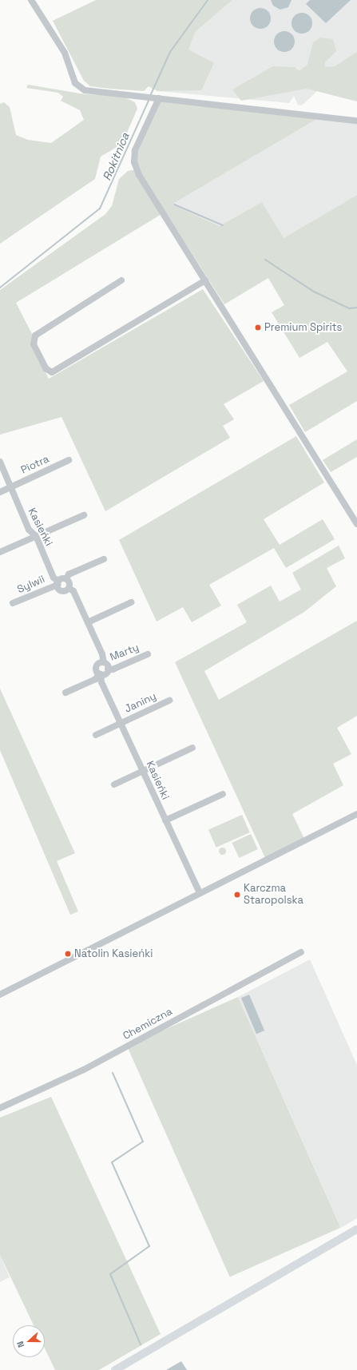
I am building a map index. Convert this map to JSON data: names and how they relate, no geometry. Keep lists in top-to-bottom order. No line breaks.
{"streets":{"street":["Piotra","Kasieńki","Sylwii","Marty","Janiny","Chemiczna"]},"crossings":[["Piotra","Kasieńki"],["Kasieńki","Sylwii"],["Kasieńki","Janiny"]],"water":["Rokitnica"],"places":["Premium Spirits","Karczma Staropolska","Natolin Kasieńki"],"north":"left"}
